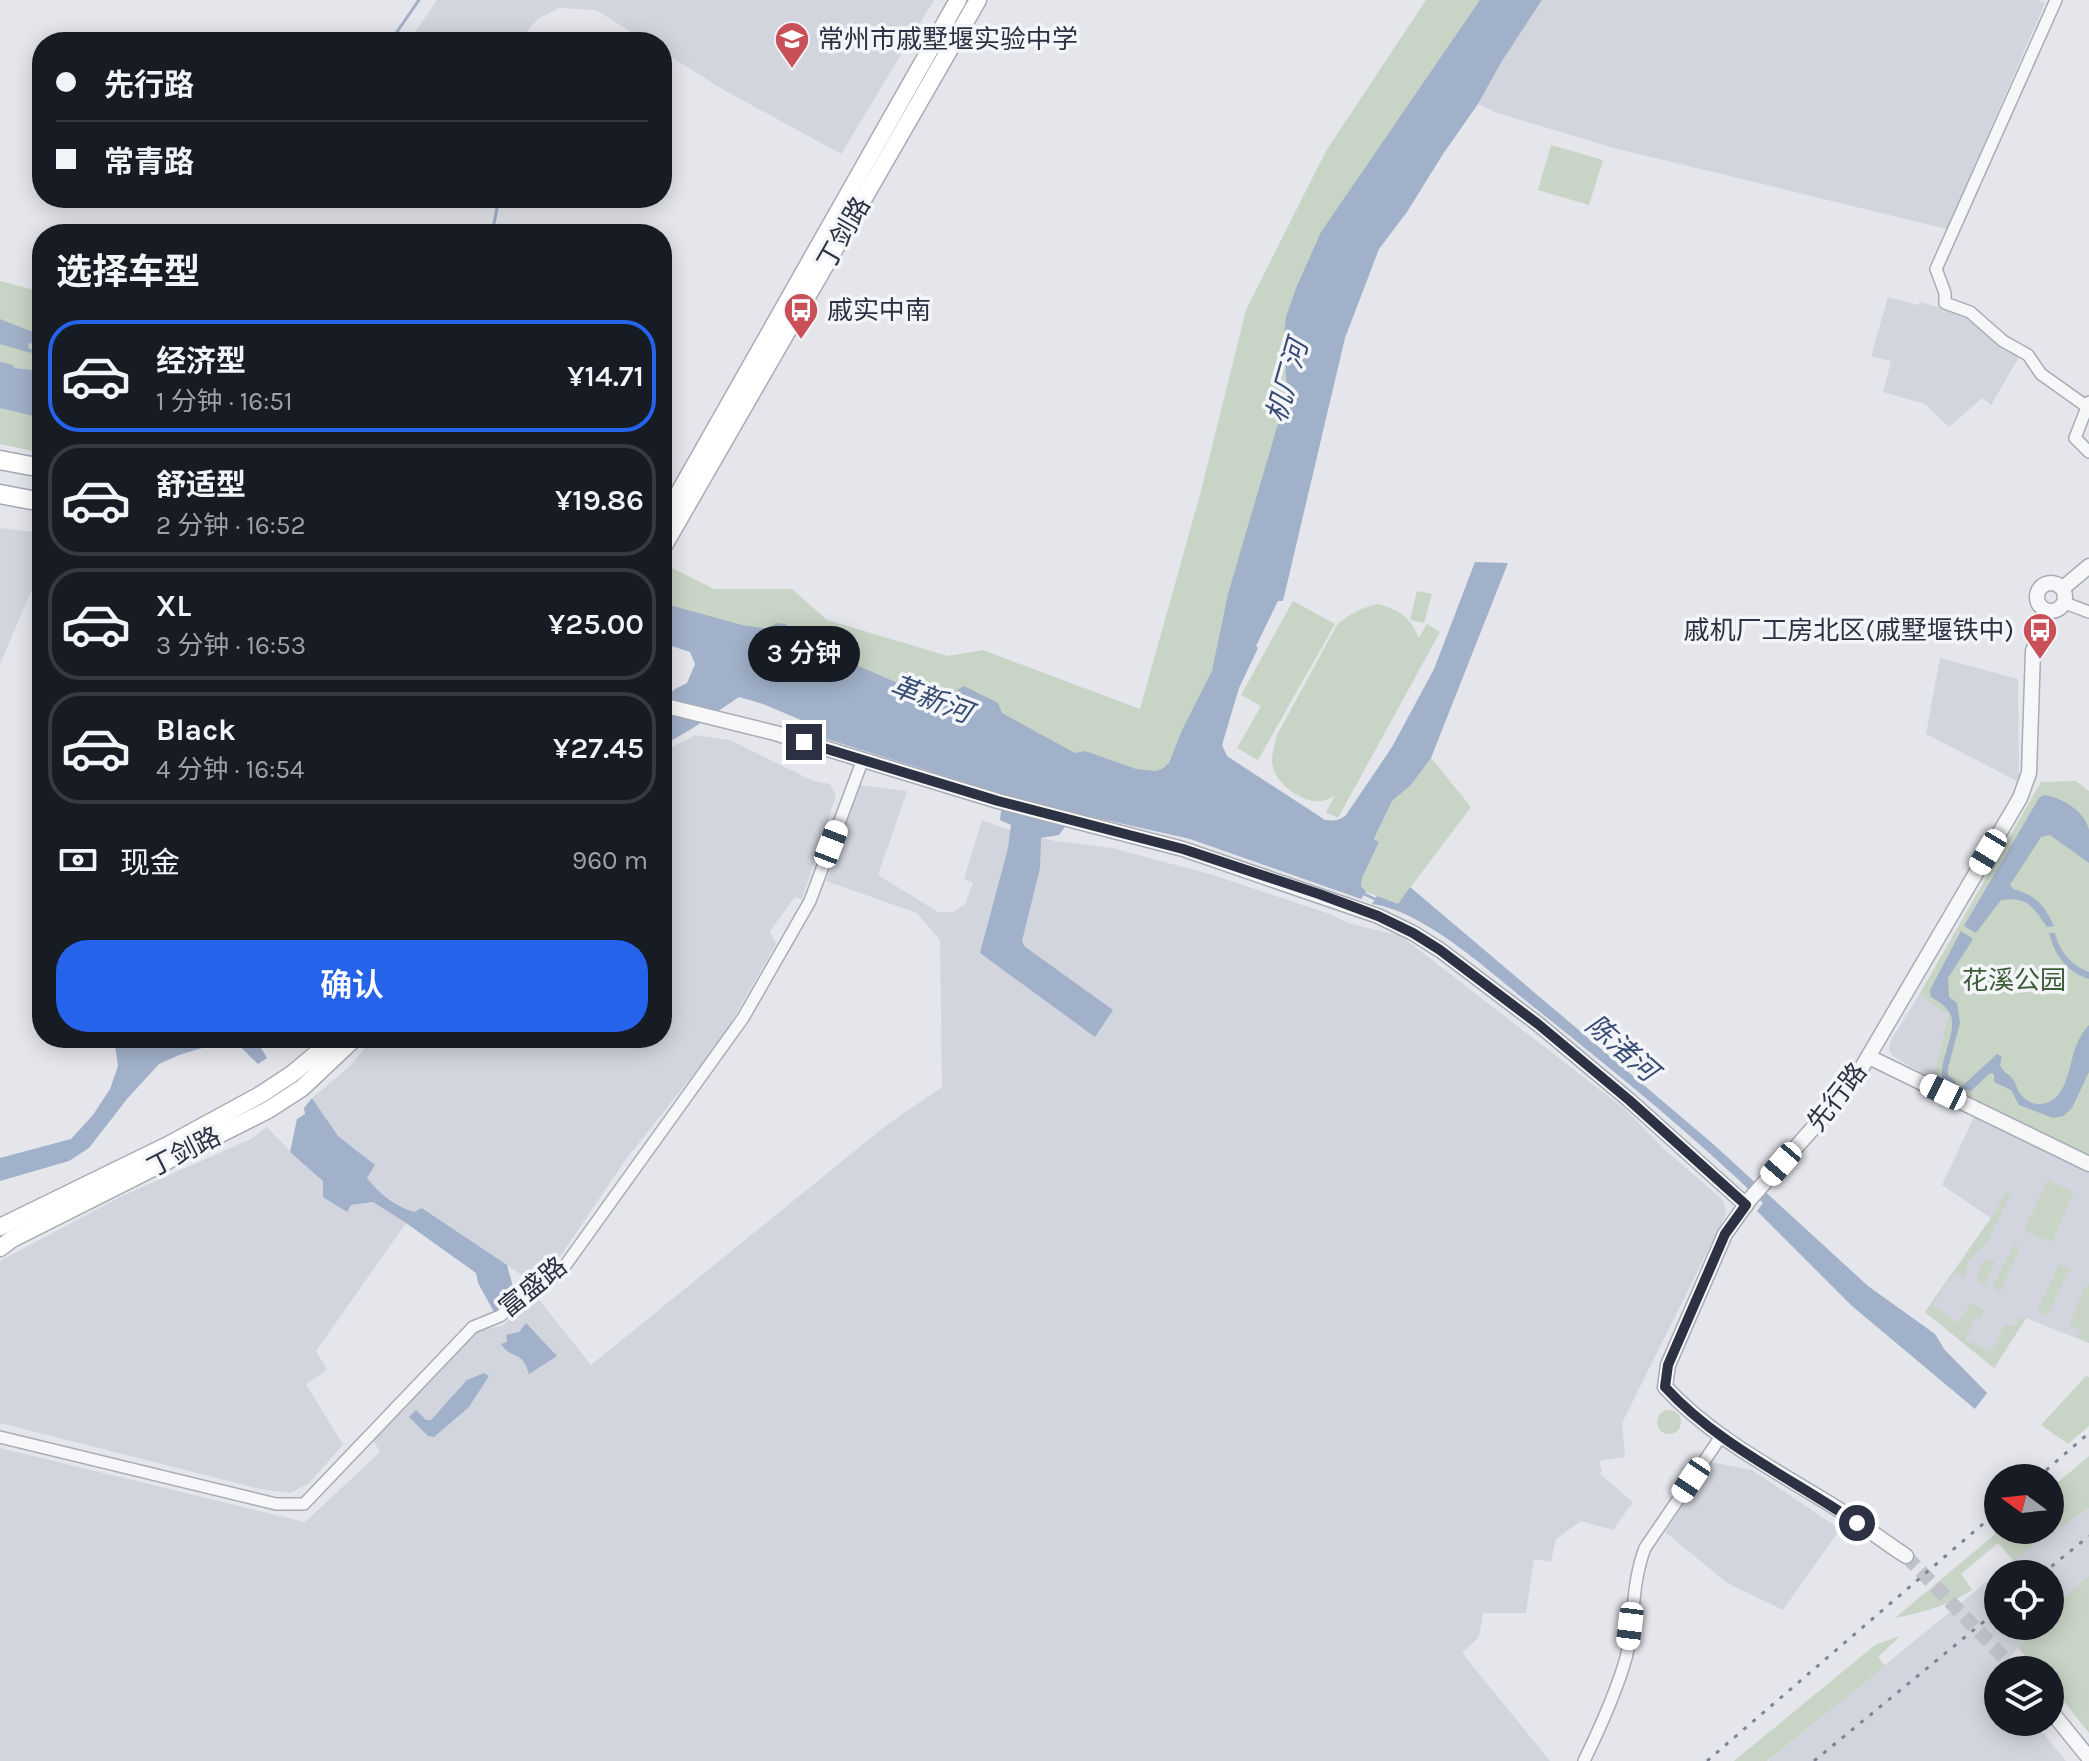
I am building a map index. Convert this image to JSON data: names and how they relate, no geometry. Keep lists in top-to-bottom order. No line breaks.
{"streets":{"main road":["丁剑路"],"street":["先行路","富盛路"]},"water":["机厂河","革新河","陈渚河"],"parks":["花溪公园"],"places":{"school or university":["常州市戚墅堰实验中学"],"bus stop":["戚实中南","戚机厂工房北区(戚墅堰铁中)"]},"north":"left","page":{"banner":["先行路","常青路"],"heading":"选择车型","list":[{"name":"经济型","note":"1 分钟 · 16:51","value":"¥14.71"},{"name":"舒适型","note":"2 分钟 · 16:52","value":"¥19.86"},{"name":"XL","note":"3 分钟 · 16:53","value":"¥25.00"},{"name":"Black","note":"4 分钟 · 16:54","value":"¥27.45"}],"bubble":"3 分钟","pay":["现金","960 m"],"buttons":"确认"}}
